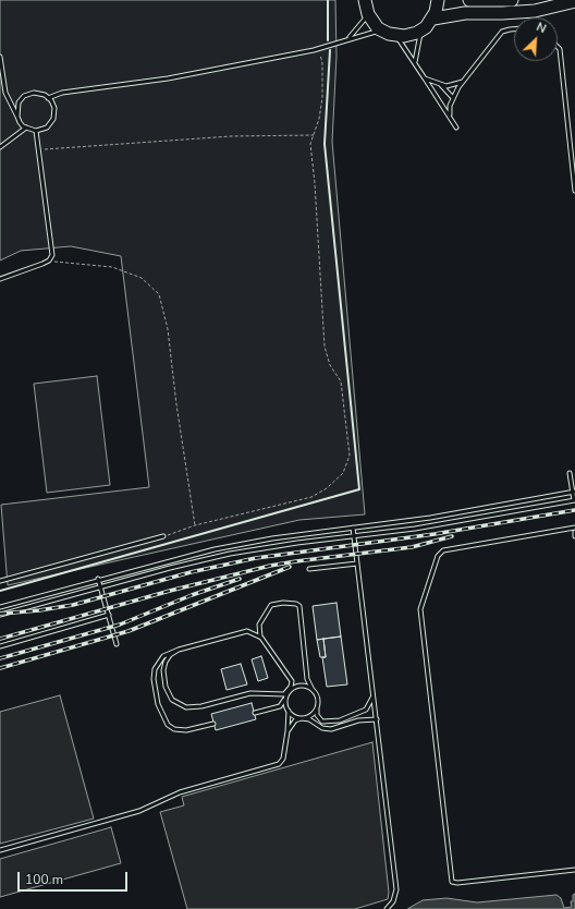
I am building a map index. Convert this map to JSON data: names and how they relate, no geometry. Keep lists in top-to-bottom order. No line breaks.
{"scale_bar":"100 m","north":"top right"}
